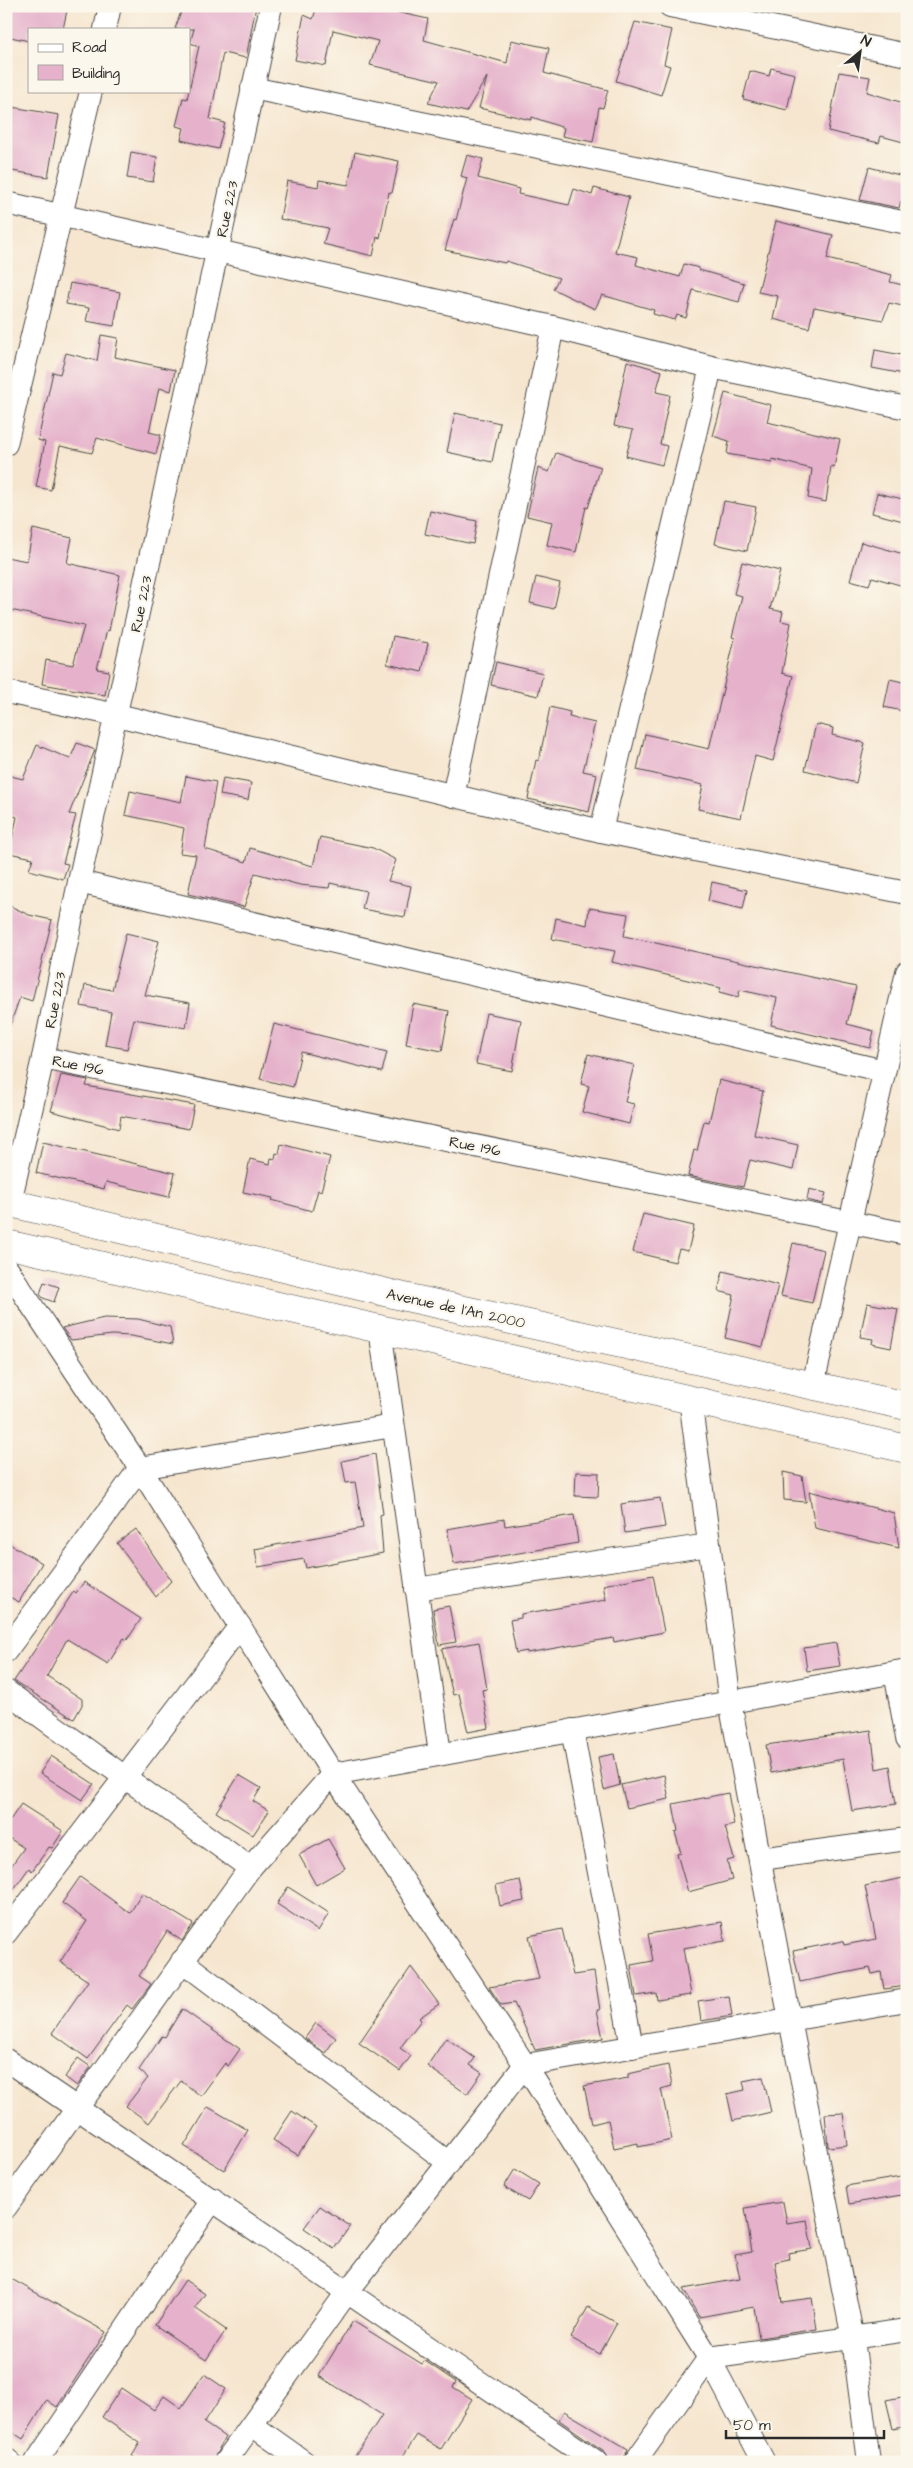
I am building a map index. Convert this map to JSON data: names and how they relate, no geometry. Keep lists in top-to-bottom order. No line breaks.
{"streets":{"main road":["Avenue de l'An 2000"],"street":["Rue 223","Rue 196"]},"crossings":[["Rue 223","Rue 196"],["Rue 223","Avenue de l'An 2000"]],"legend":["Road","Building"],"scale_bar":"50 m","north":"top right"}
